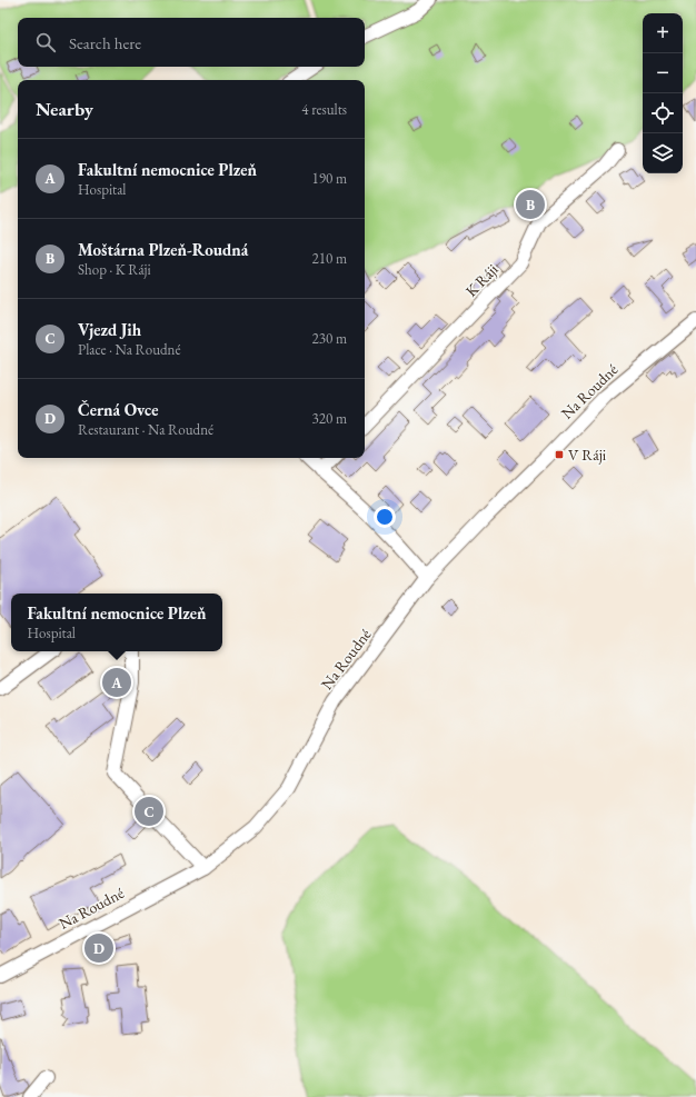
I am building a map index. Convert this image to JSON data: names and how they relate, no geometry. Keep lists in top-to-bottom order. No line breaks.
{"streets":{"street":["K Ráji","Na Roudné"]},"places":{"transit":["V Ráji"]},"page":{"map_buttons":["+","−"],"search":"Search here","heading":["Nearby","4 results"],"list":[{"mark":"A","name":"Fakultní nemocnice Plzeň","note":"Hospital","value":"190 m"},{"mark":"B","name":"Moštárna Plzeň-Roudná","note":"Shop · K Ráji","value":"210 m"},{"mark":"C","name":"Vjezd Jih","note":"Place · Na Roudné","value":"230 m"},{"mark":"D","name":"Černá Ovce","note":"Restaurant · Na Roudné","value":"320 m"}],"pins":["B","A","C","D"],"popup":["Fakultní nemocnice Plzeň","Hospital"]}}
